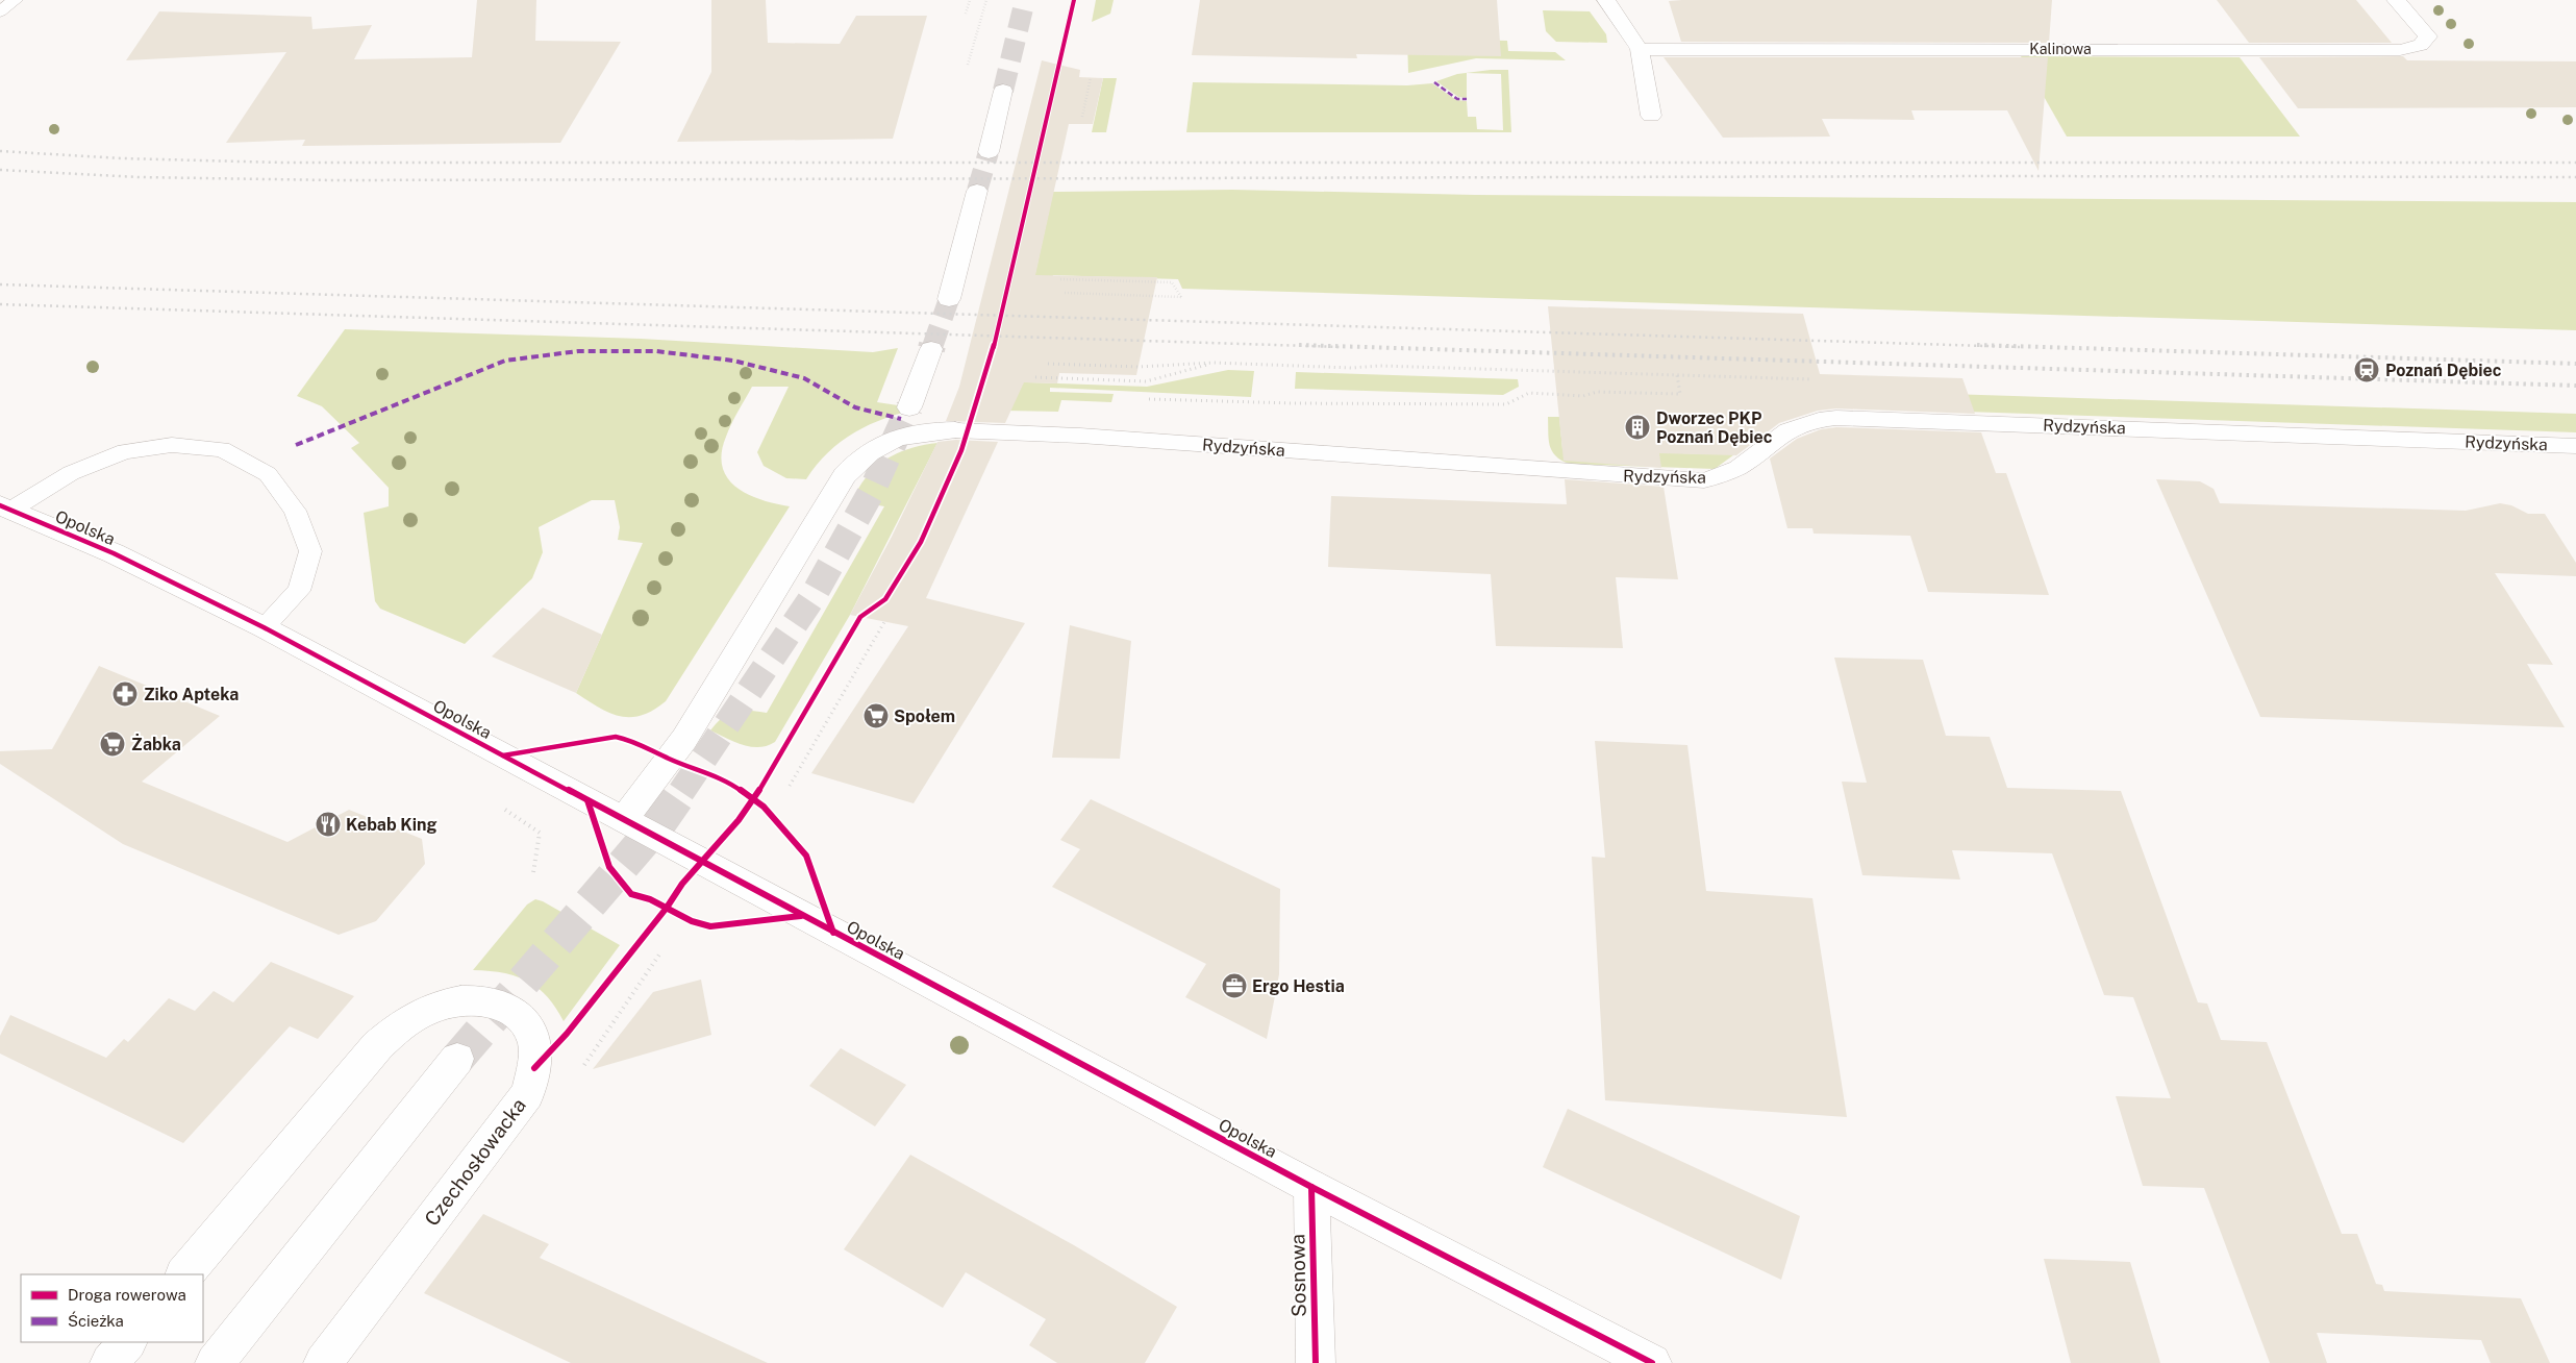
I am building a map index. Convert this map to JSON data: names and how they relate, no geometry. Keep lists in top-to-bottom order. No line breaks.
{"streets":{"street":["Kalinowa","Opolska","Czechosłowacka","Sosnowa"],"lane":["Rydzyńska"]},"crossings":[["Opolska","Sosnowa"]],"places":{"station":["Poznań Dębiec"],"building":["Dworzec PKP Poznań Dębiec"],"pharmacy":["Ziko Apteka"],"supermarket":["Społem","Żabka"],"restaurant":["Kebab King"],"office":["Ergo Hestia"]},"legend":["Droga rowerowa","Ścieżka"]}
